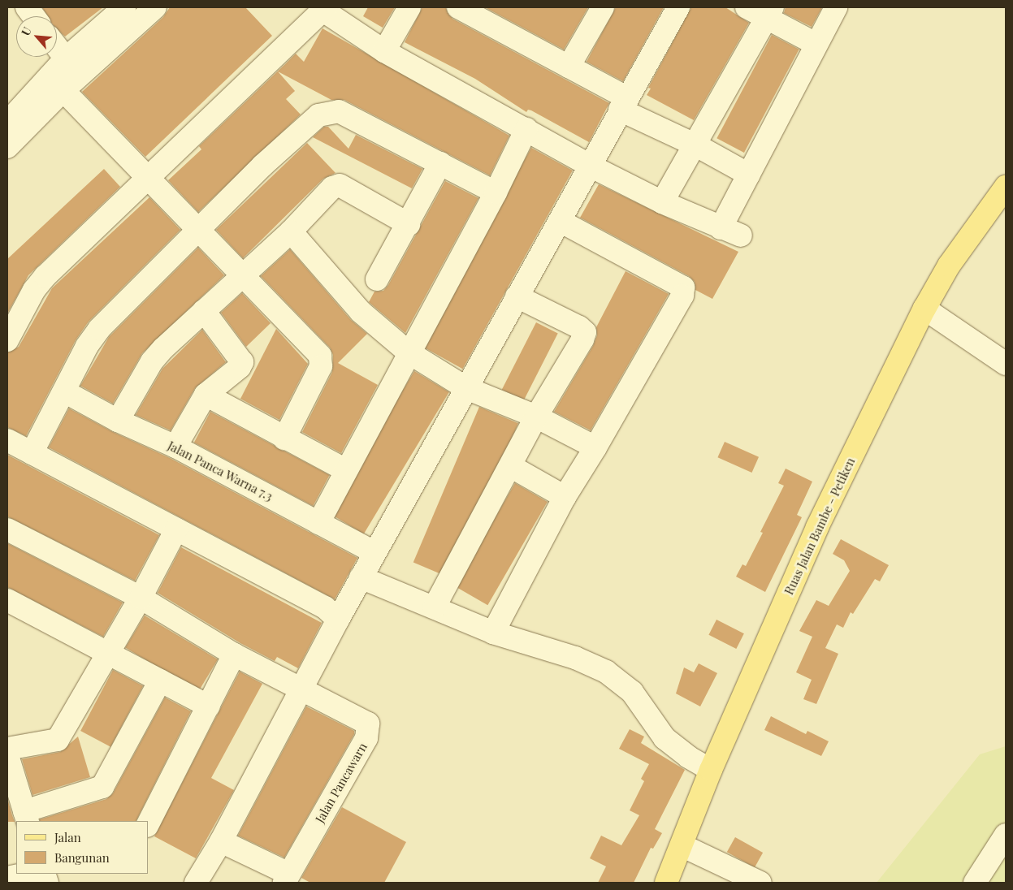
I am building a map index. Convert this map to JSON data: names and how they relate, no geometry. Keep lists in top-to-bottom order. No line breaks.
{"streets":{"main road":["Ruas Jalan Bambe - Petiken"],"street":["Jalan Panca Warna 7.3","Jalan Pancawarn"]},"legend":["Jalan","Bangunan"],"north":"top left"}
